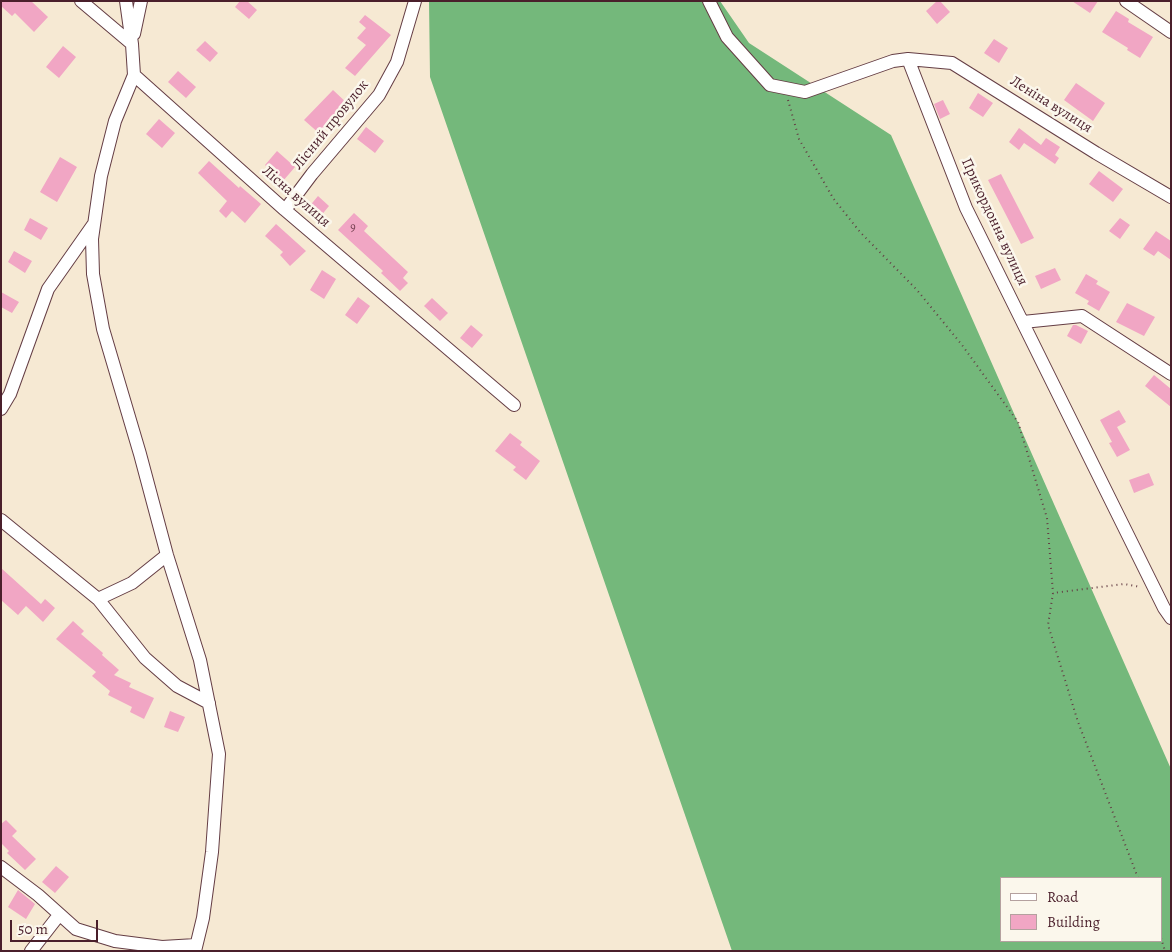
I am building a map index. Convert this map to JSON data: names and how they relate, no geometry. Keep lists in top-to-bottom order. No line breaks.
{"streets":{"street":["Леніна вулиця","Лісний провулок","Лісна вулиця","Прикордонна вулиця"]},"crossings":[["Леніна вулиця","Прикордонна вулиця"],["Лісний провулок","Лісна вулиця"]],"house_numbers":["9"],"legend":["Road","Building"],"scale_bar":"50 m"}
